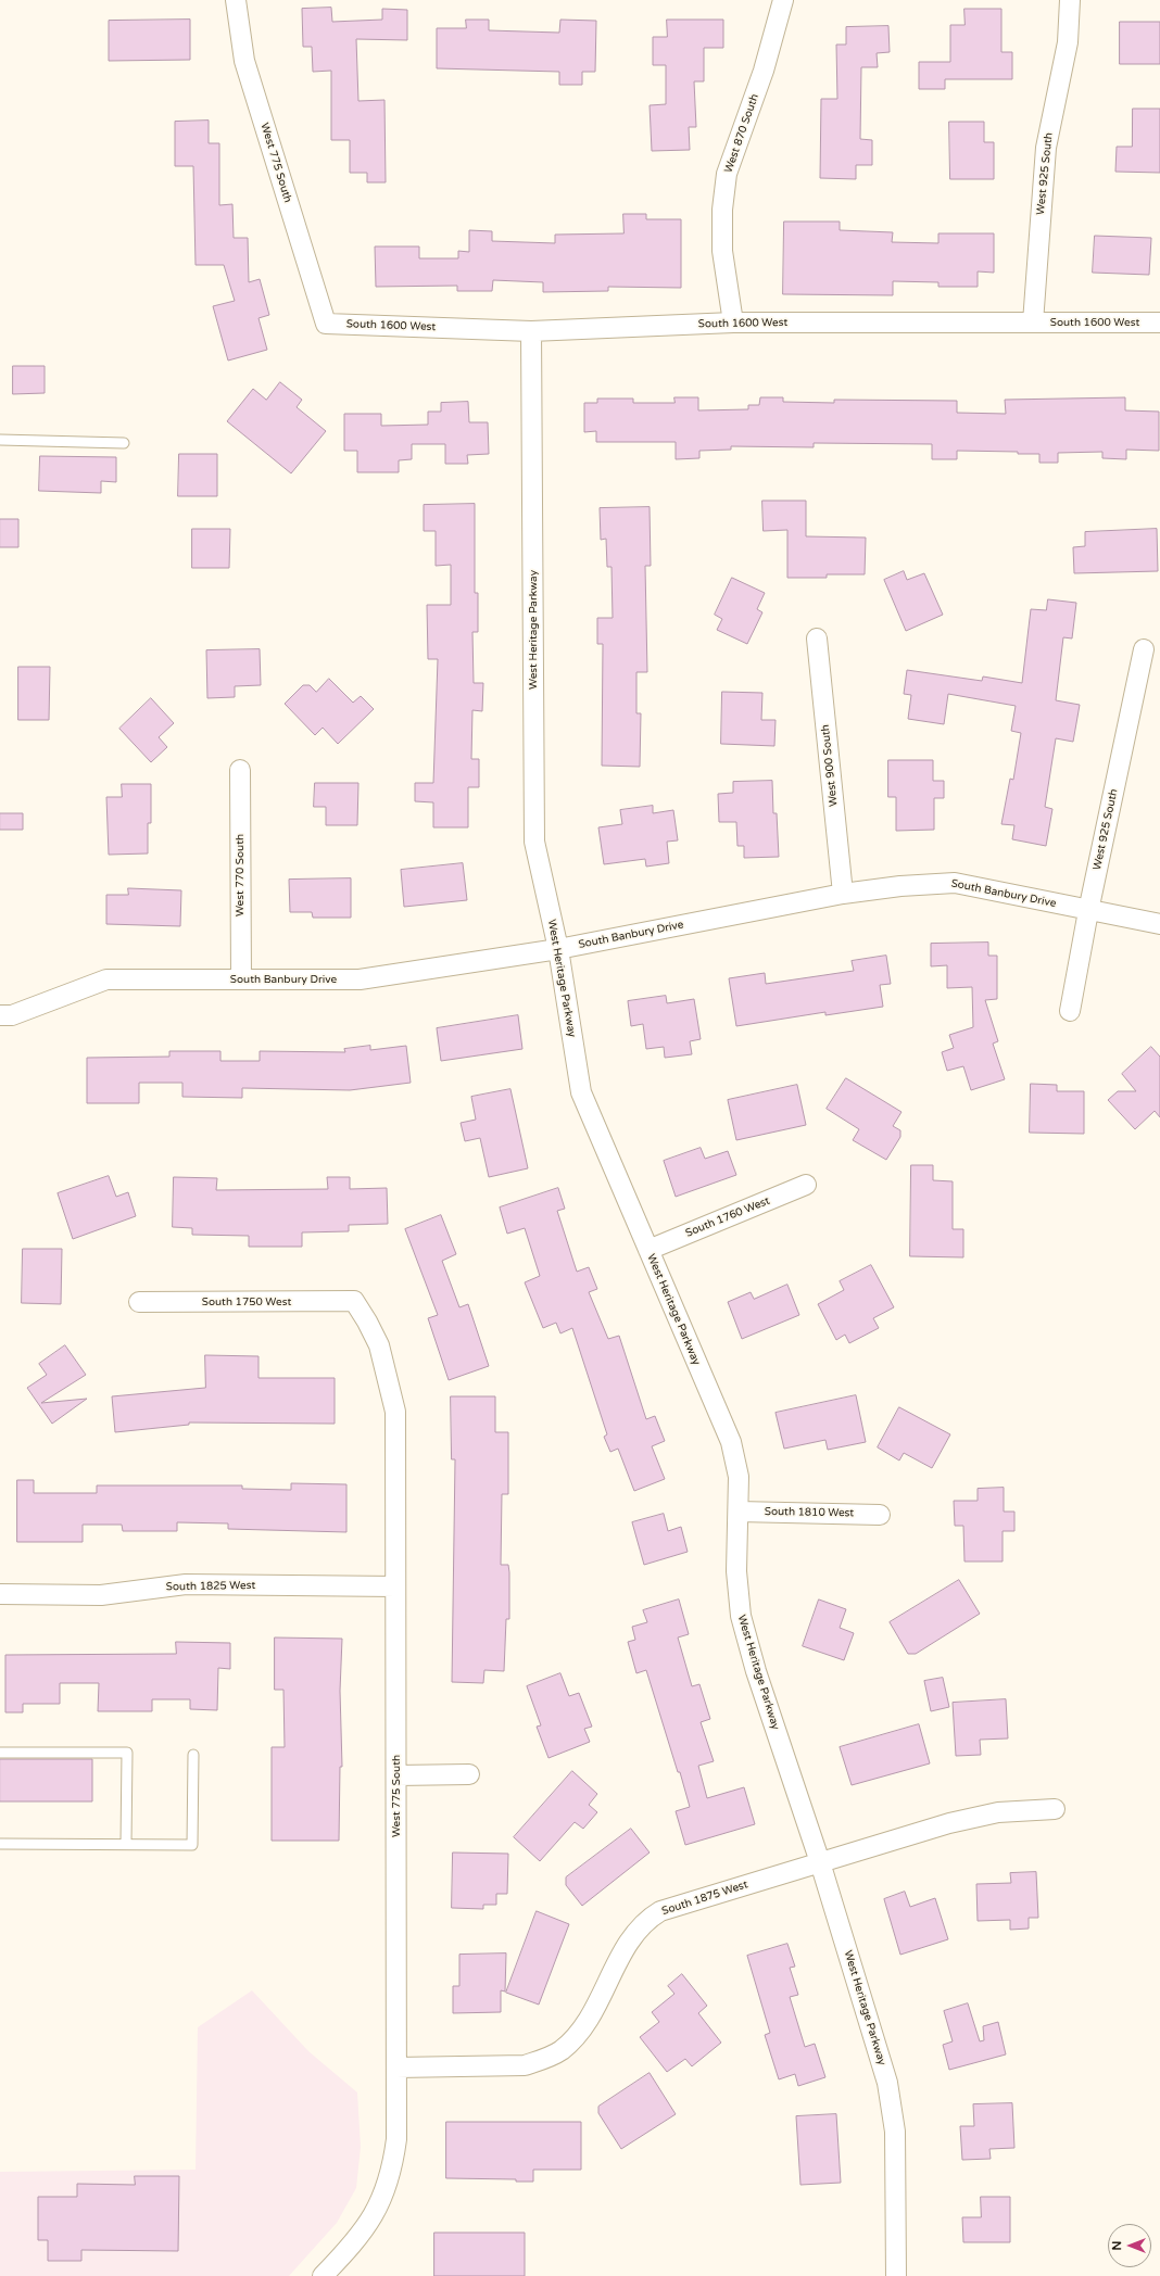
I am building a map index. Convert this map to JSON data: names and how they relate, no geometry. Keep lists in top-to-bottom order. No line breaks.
{"streets":{"street":["West 870 South","West 775 South","West 925 South","South 1600 West","West Heritage Parkway","West 900 South","West 770 South","South Banbury Drive","South 1760 West","South 1750 West","South 1810 West","South 1825 West","South 1875 West"]},"crossings":[["West 870 South","South 1600 West"],["West 775 South","South 1600 West"],["West 775 South","South 1750 West"],["West 775 South","South 1825 West"],["West 775 South","South 1875 West"],["West 925 South","South 1600 West"],["West 925 South","South Banbury Drive"],["South 1600 West","West Heritage Parkway"],["West Heritage Parkway","South Banbury Drive"],["West Heritage Parkway","South 1760 West"],["West Heritage Parkway","South 1810 West"],["West Heritage Parkway","South 1875 West"],["West 900 South","South Banbury Drive"],["West 770 South","South Banbury Drive"]],"north":"left"}
